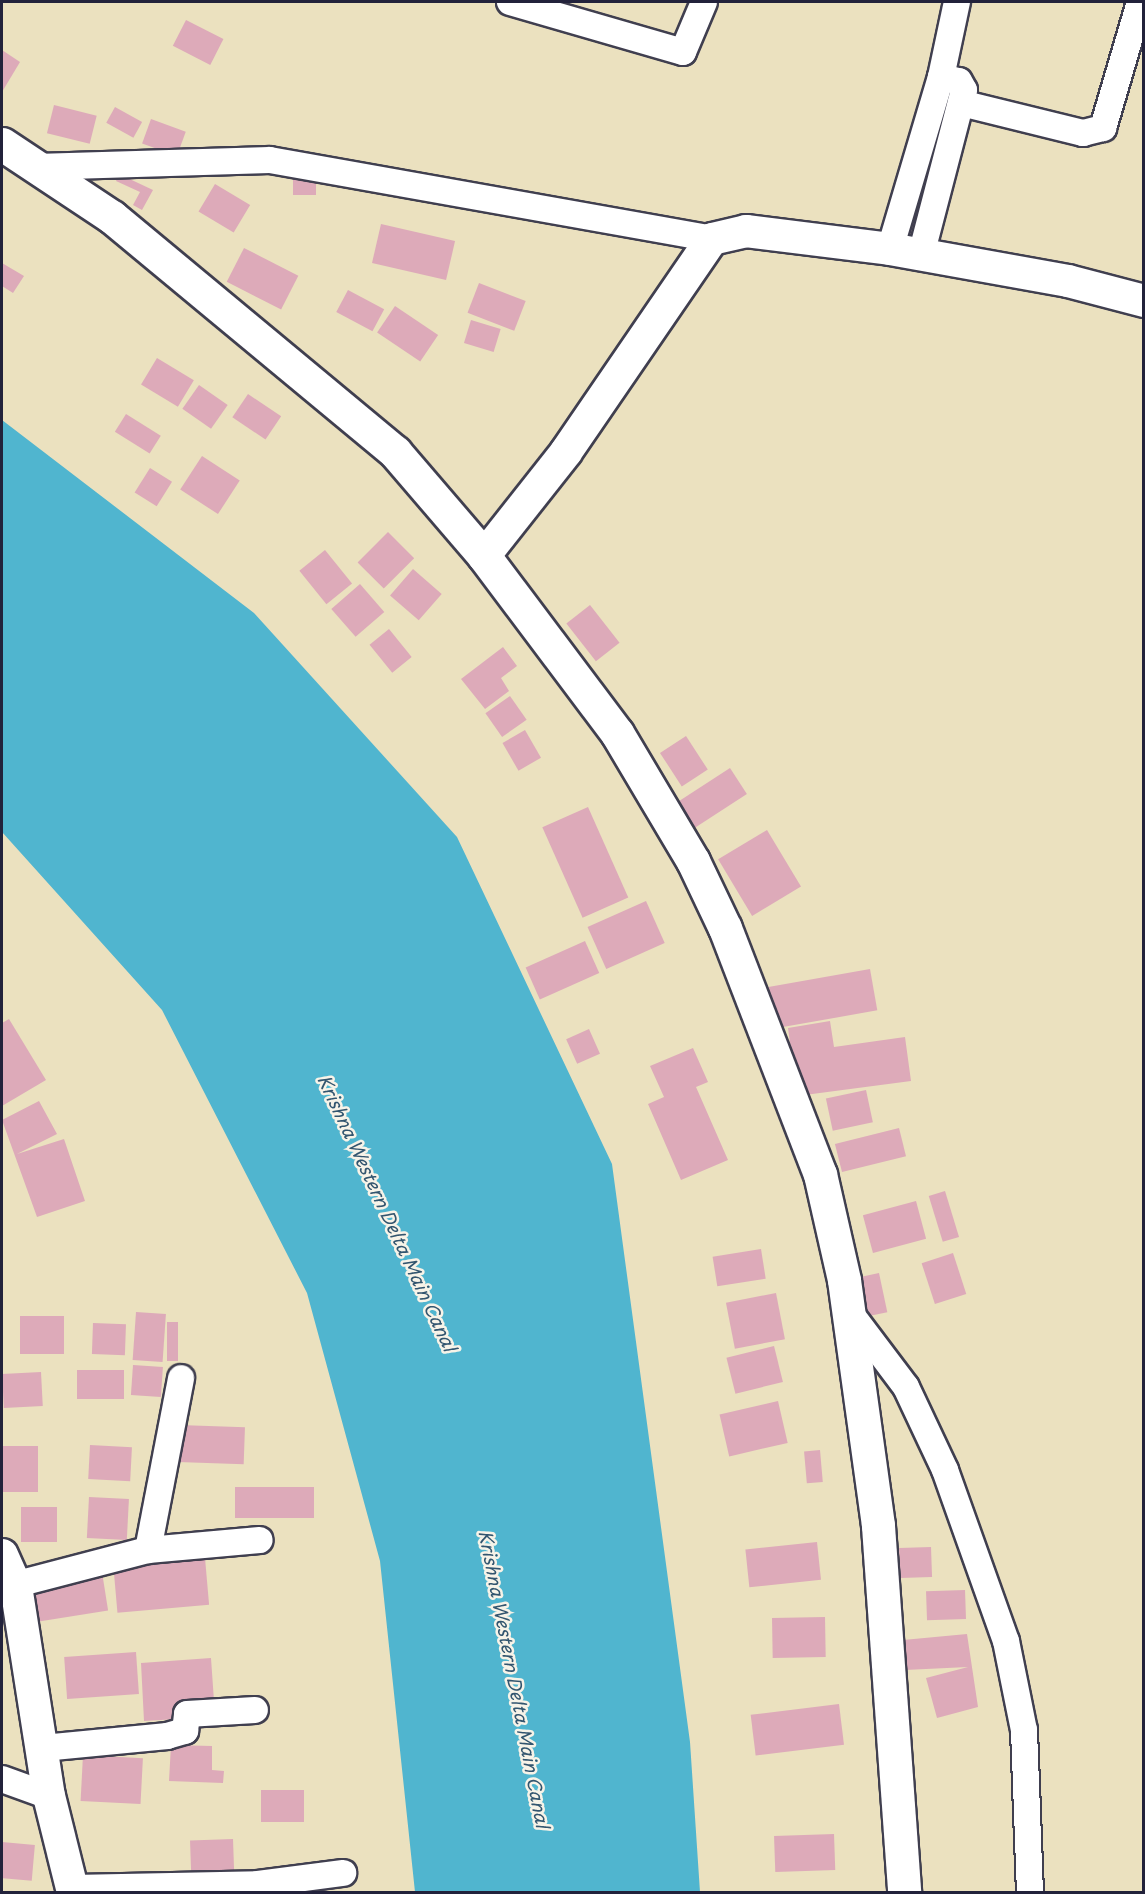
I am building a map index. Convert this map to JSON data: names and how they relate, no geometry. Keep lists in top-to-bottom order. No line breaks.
{"water":["Krishna Western Delta Main Canal"]}
